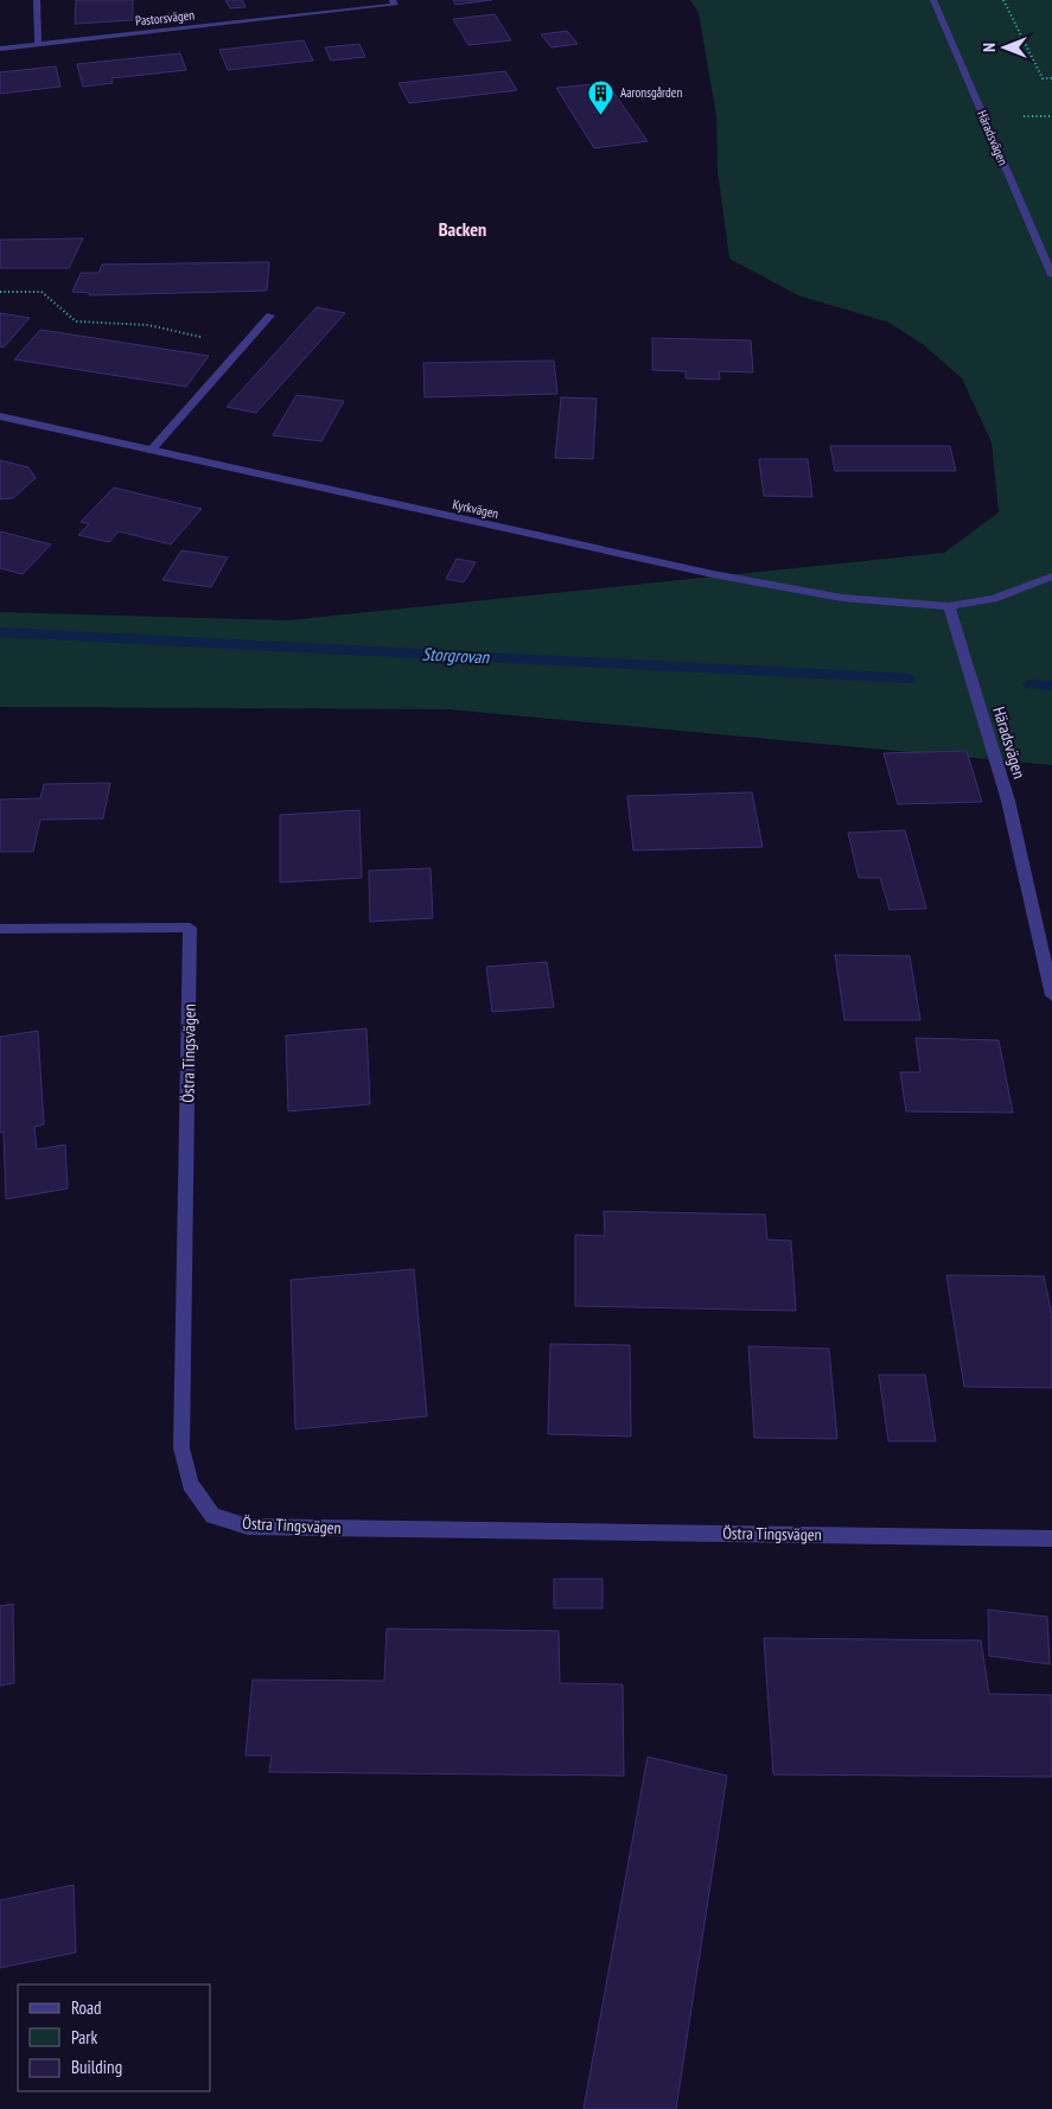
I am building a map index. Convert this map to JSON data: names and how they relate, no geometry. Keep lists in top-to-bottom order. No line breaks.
{"streets":{"street":["Pastorsvägen","Häradsvägen","Kyrkvägen","Östra Tingsvägen"]},"crossings":[["Häradsvägen","Kyrkvägen"]],"districts":["Backen"],"water":["Storgrovan"],"places":{"building":["Aaronsgården"]},"legend":["Road","Park","Building"],"north":"left"}
